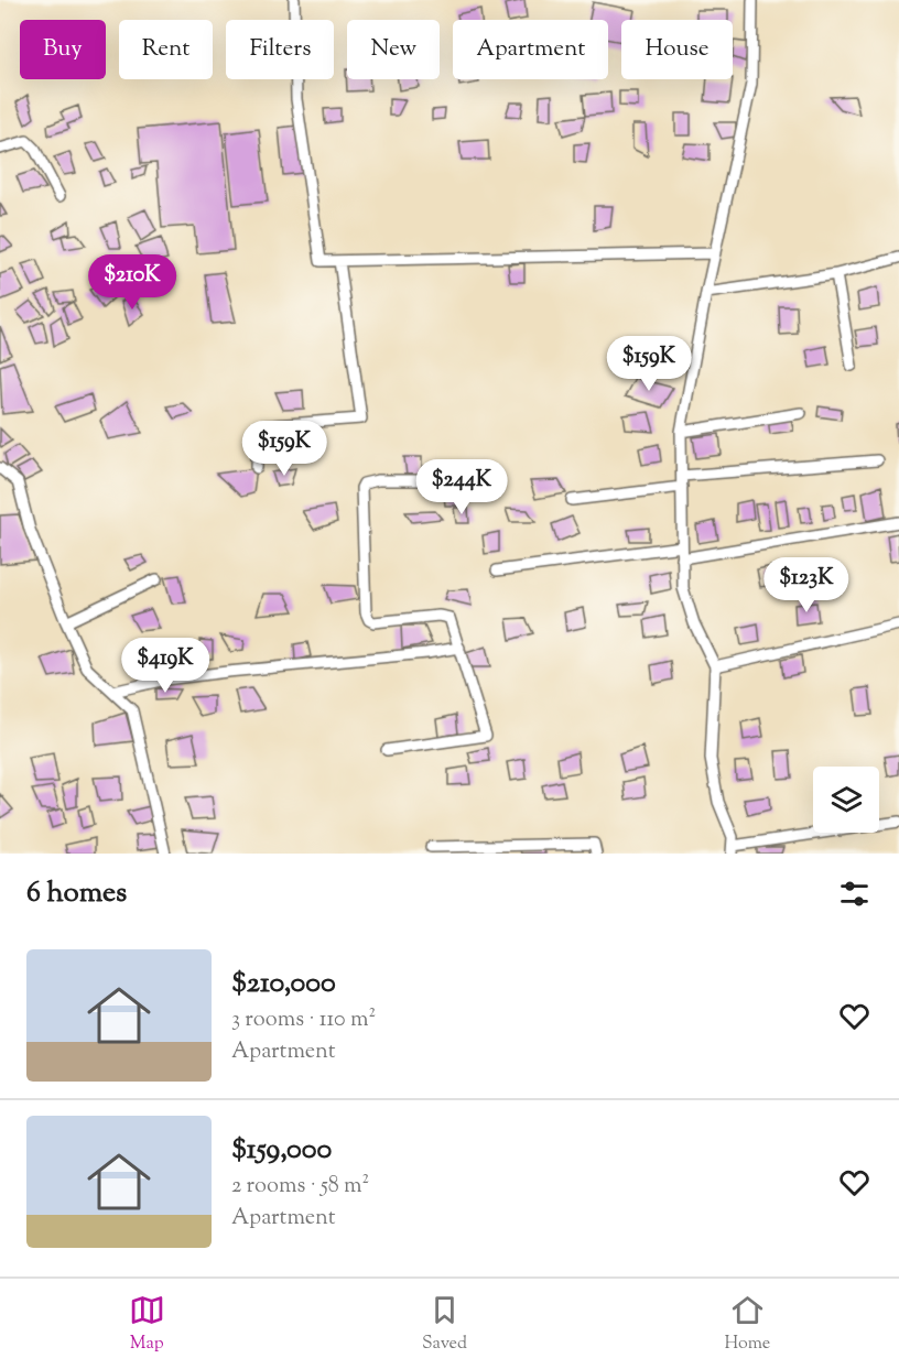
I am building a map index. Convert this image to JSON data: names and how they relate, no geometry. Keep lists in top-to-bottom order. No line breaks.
{"page":{"chip":["Buy","Rent","Filters","New","Apartment","House"],"price":["$210K","$159K","$159K","$244K","$123K","$419K"],"heading":"6 homes","list":[{"name":"$210,000","note":"3 rooms · 110 m² · Apartment"},{"name":"$159,000","note":"2 rooms · 58 m² · Apartment"}],"tabs":["Map","Saved","Home"]}}
